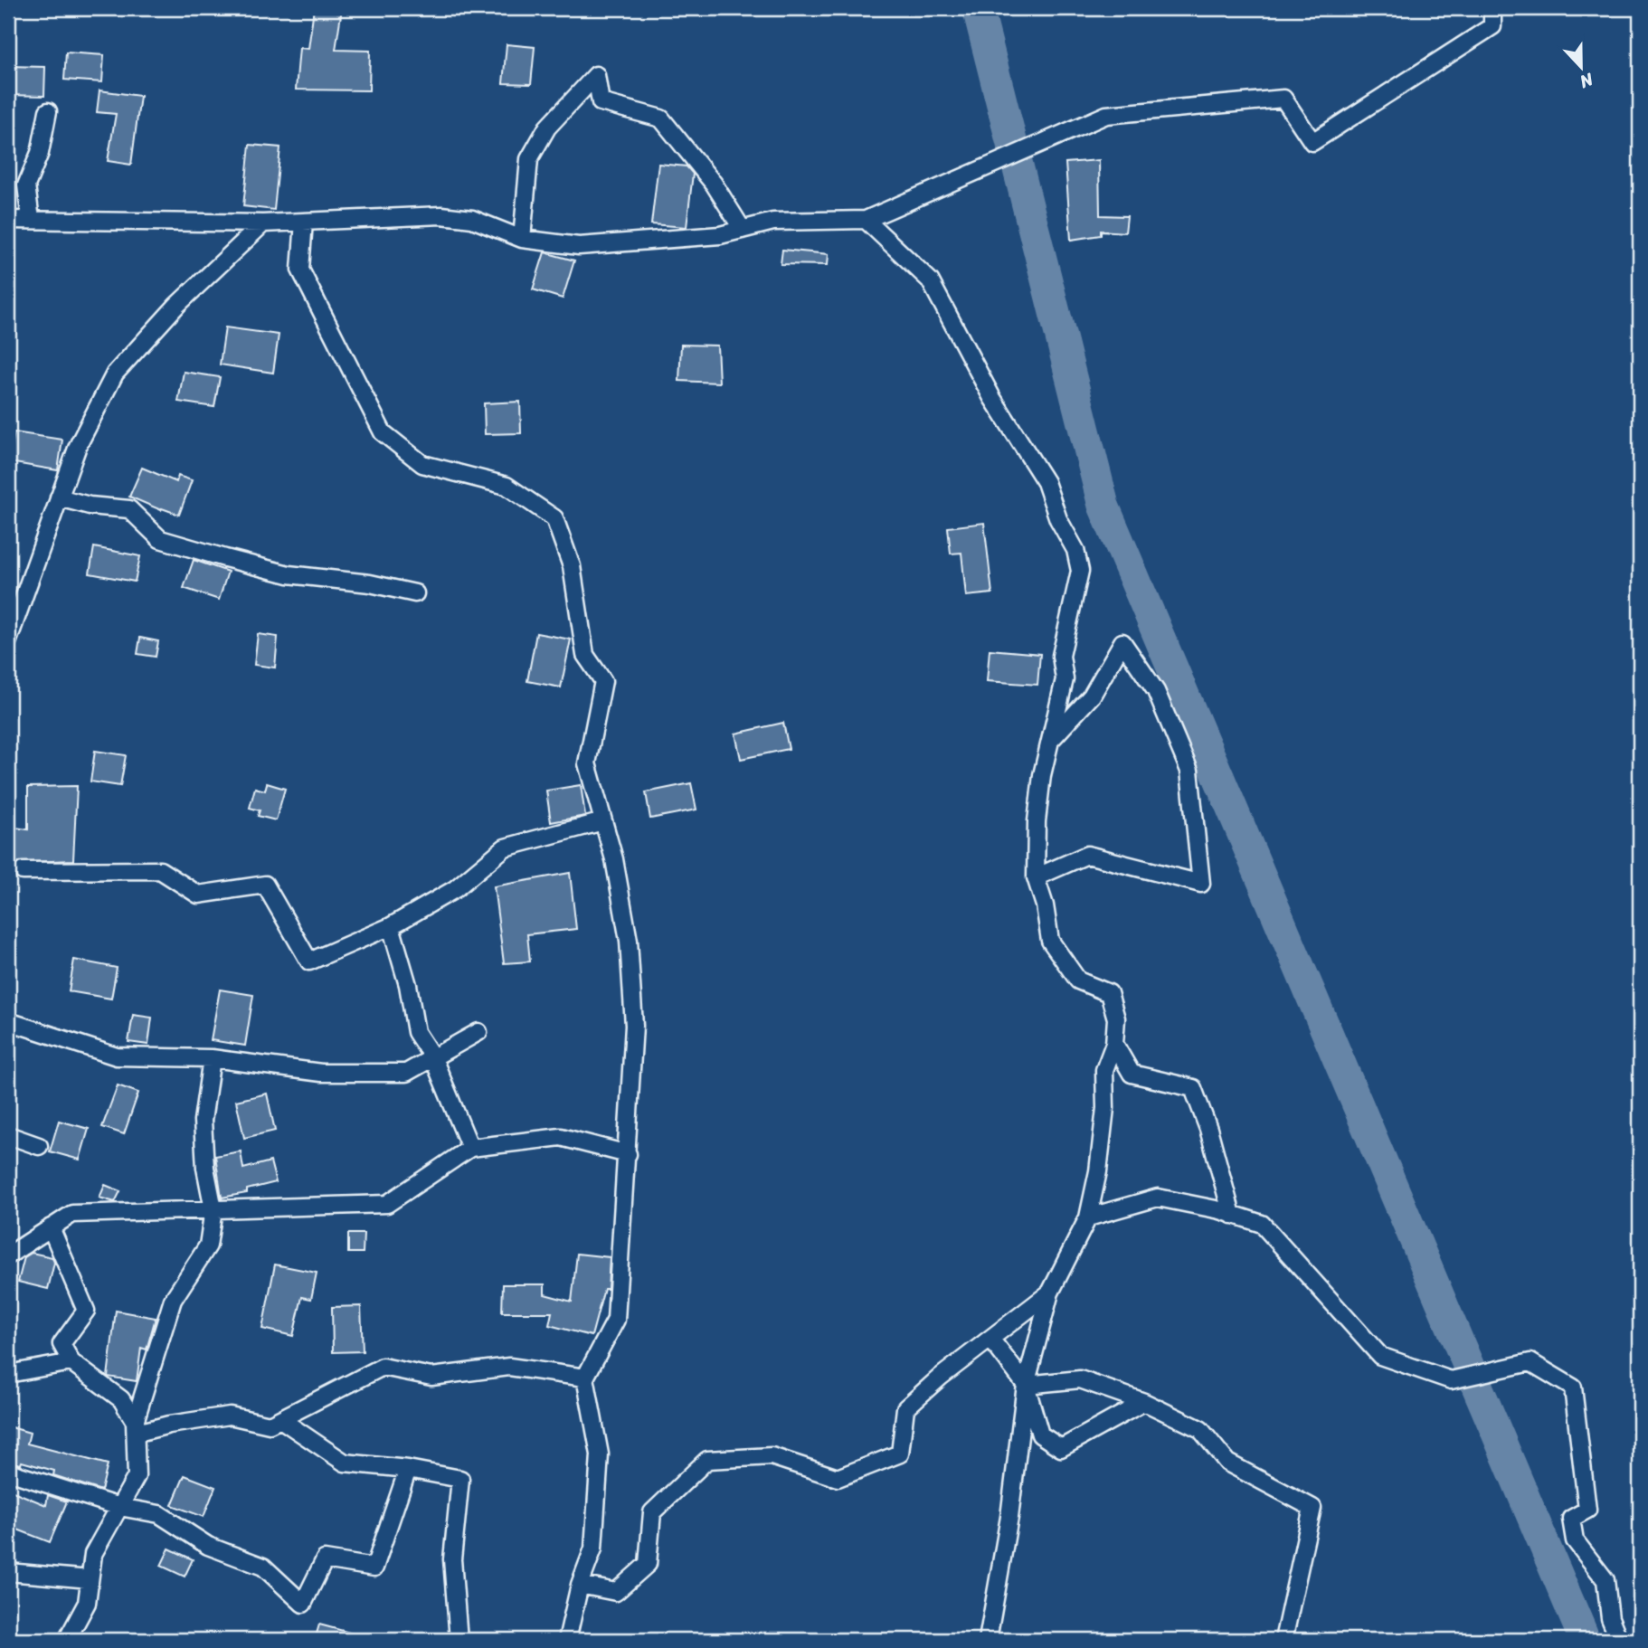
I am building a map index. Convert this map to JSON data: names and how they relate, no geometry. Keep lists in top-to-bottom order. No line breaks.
{"north":"bottom"}
